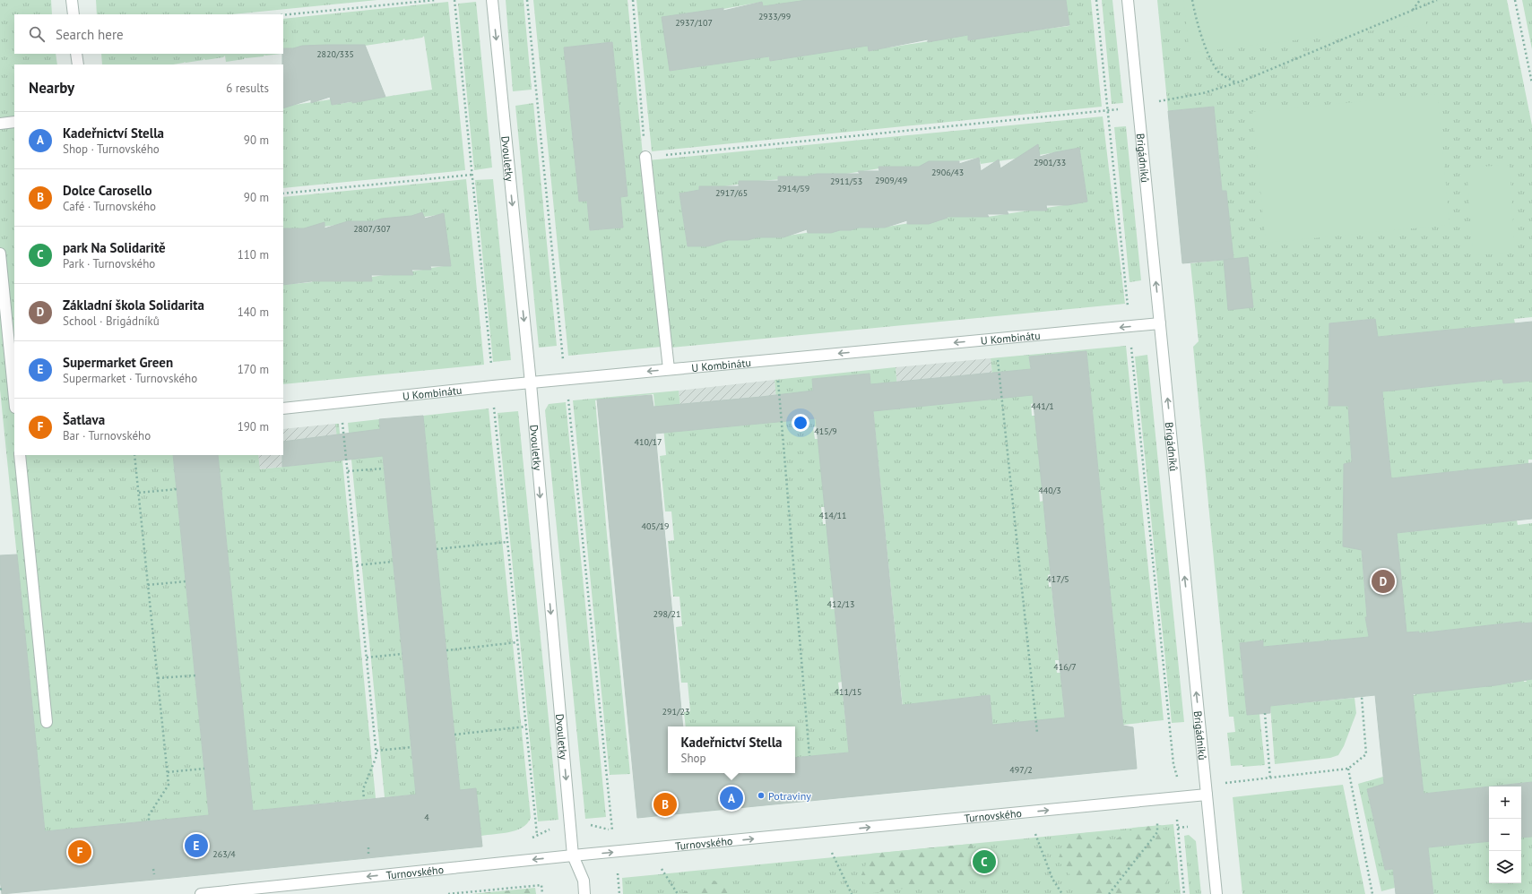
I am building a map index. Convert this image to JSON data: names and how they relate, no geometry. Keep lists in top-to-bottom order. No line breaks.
{"streets":{"street":["Dvouletky","Brigádníků","U Kombinátu","Turnovského"]},"crossings":[["Dvouletky","U Kombinátu"],["Dvouletky","Turnovského"],["Brigádníků","U Kombinátu"],["Brigádníků","Turnovského"]],"one_way":["Dvouletky","Brigádníků","U Kombinátu"],"places":["Potraviny"],"house_numbers":["2933/99","2937/107","2820/335","2901/33","2906/43","2909/49","2911/53","2914/59","2917/65","2807/307","441/1","415/9","410/17","440/3","414/11","405/19","417/5","412/13","298/21","416/7","411/15","291/23","497/2","4","263/4"],"page":{"search":"Search here","heading":["Nearby","6 results"],"list":[{"mark":"A","name":"Kadeřnictví Stella","note":"Shop · Turnovského","value":"90 m"},{"mark":"B","name":"Dolce Carosello","note":"Café · Turnovského","value":"90 m"},{"mark":"C","name":"park Na Solidaritě","note":"Park · Turnovského","value":"110 m"},{"mark":"D","name":"Základní škola Solidarita","note":"School · Brigádníků","value":"140 m"},{"mark":"E","name":"Supermarket Green","note":"Supermarket · Turnovského","value":"170 m"},{"mark":"F","name":"Šatlava","note":"Bar · Turnovského","value":"190 m"}],"pins":["D","A","B","E","F","C"],"popup":["Kadeřnictví Stella","Shop"],"map_buttons":["+","−"]}}
